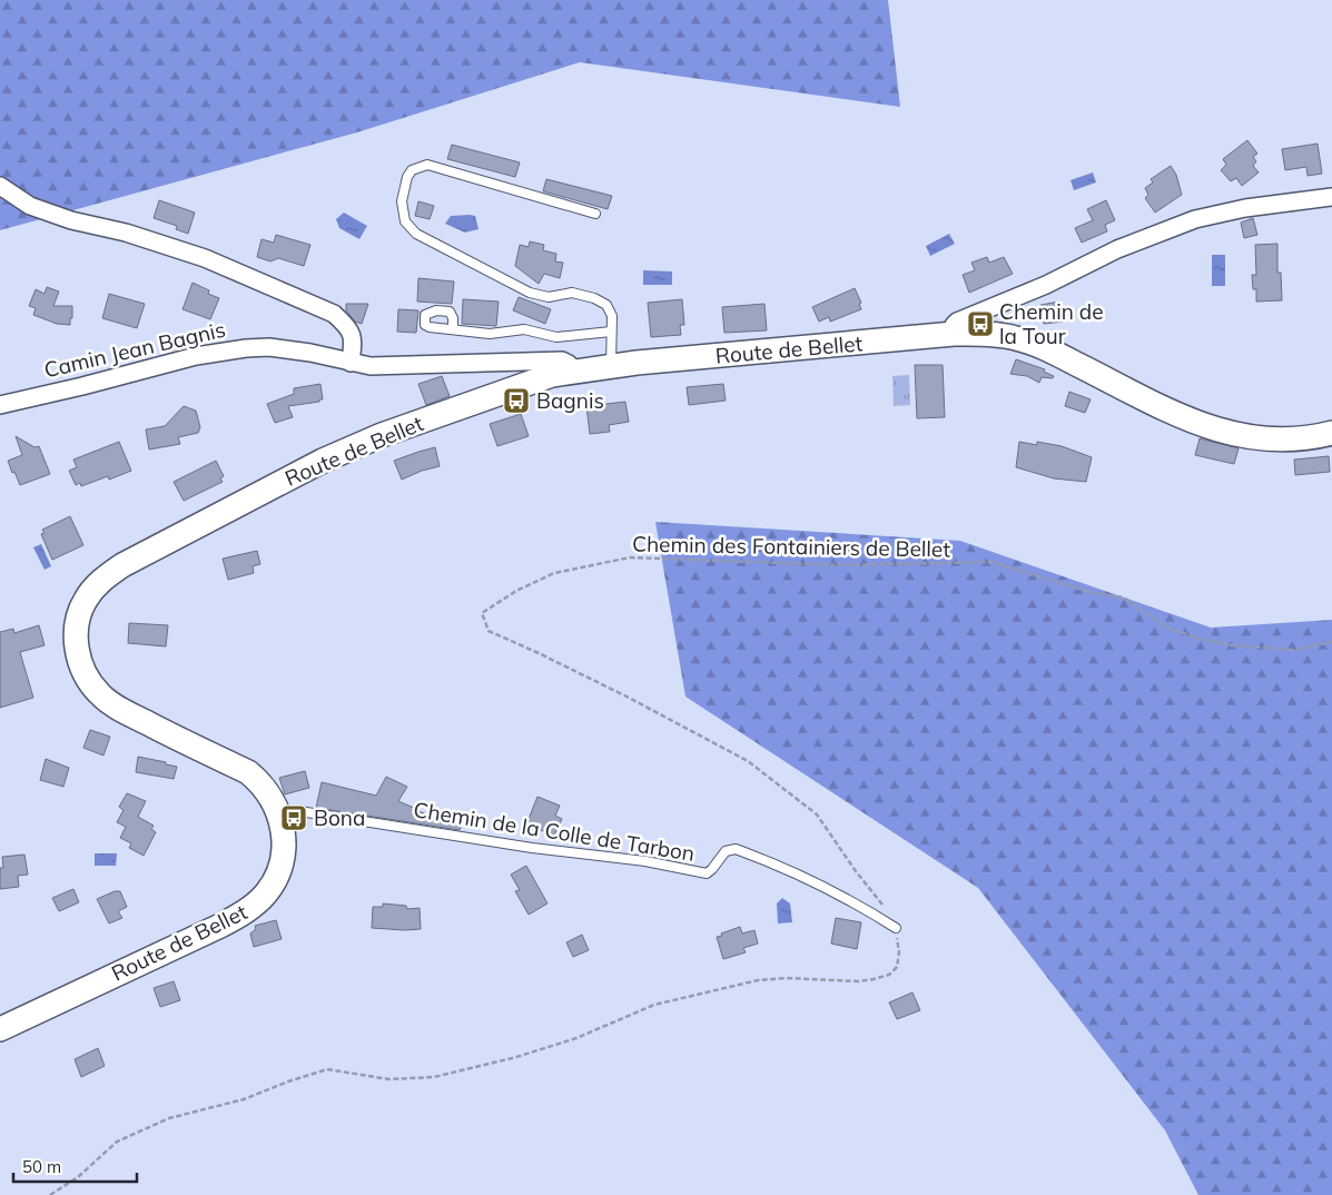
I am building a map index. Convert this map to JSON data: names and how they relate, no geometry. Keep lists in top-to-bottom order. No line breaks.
{"streets":{"main road":["Route de Bellet"],"street":["Camin Jean Bagnis"],"lane":["Chemin de la Colle de Tarbon"],"path":["Chemin des Fontainiers de Bellet"]},"crossings":[["Camin Jean Bagnis","Route de Bellet"],["Route de Bellet","Chemin de la Colle de Tarbon"],["Chemin des Fontainiers de Bellet","Chemin de la Colle de Tarbon"]],"places":{"bus stop":["Chemin de la Tour","Bagnis","Bona"]},"scale_bar":"50 m"}
